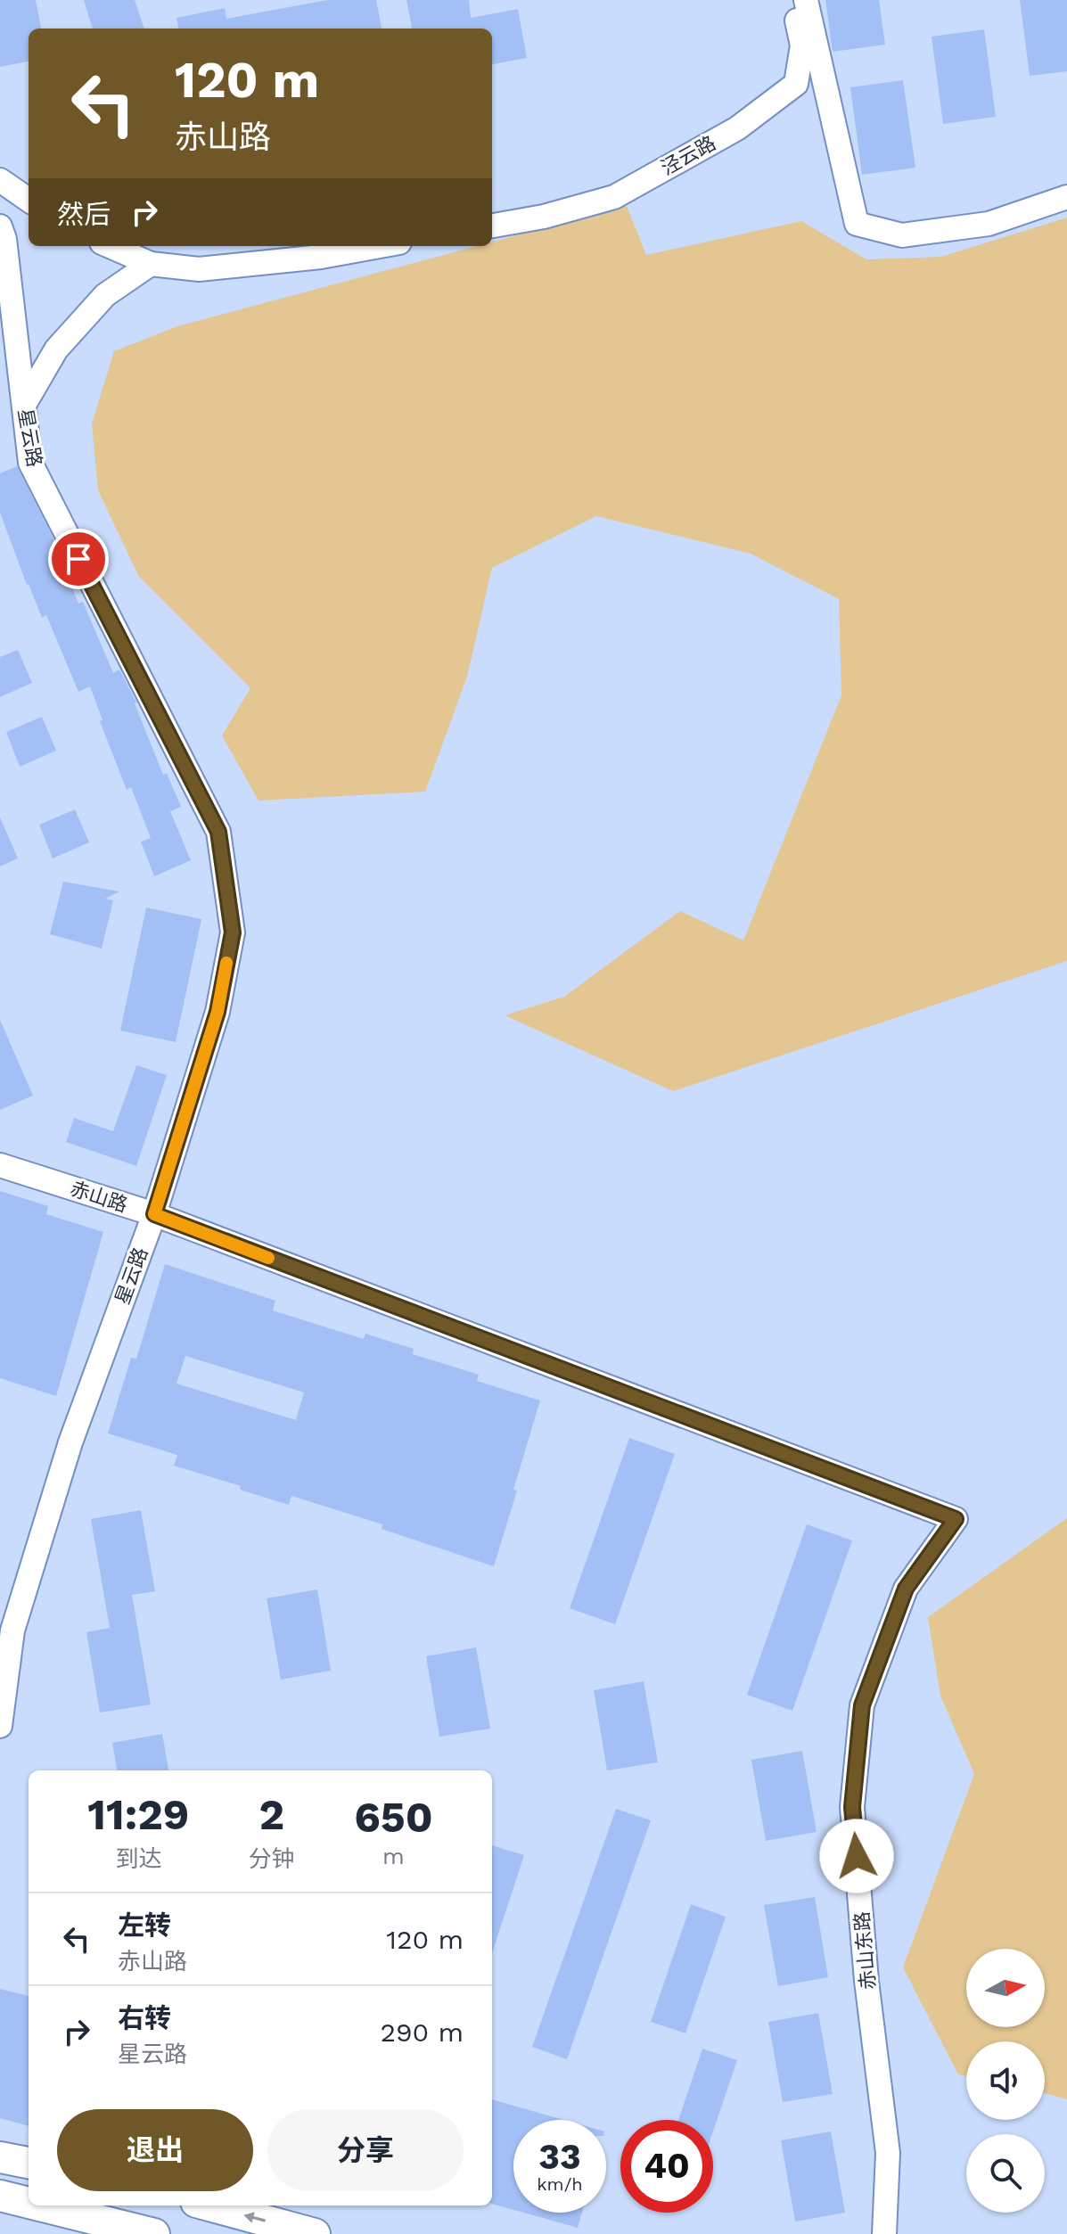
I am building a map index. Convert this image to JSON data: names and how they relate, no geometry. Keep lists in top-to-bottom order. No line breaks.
{"streets":{"street":["泾云路","星云路","赤山路","赤山东路"]},"crossings":[["星云路","赤山路"],["赤山路","赤山东路"]],"north":"right","page":{"turn":["120 m","赤山路"],"then":"然后","eta":["11:29","到达","2","分钟","650","m"],"list":[{"name":"左转","note":"赤山路","value":"120 m"},{"name":"右转","note":"星云路","value":"290 m"}],"buttons":["退出","分享"],"speed":"33 km/h","limit":"40"}}
